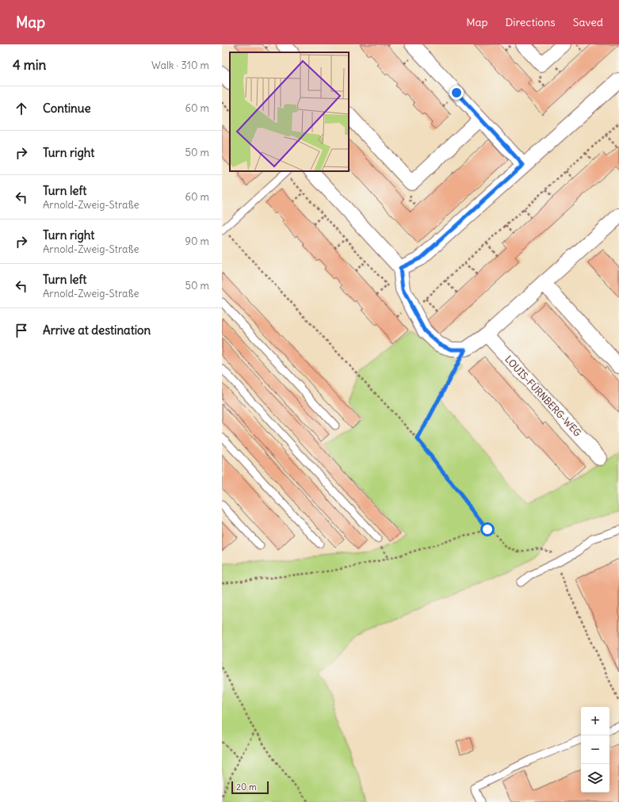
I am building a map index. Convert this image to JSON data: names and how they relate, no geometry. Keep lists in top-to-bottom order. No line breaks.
{"streets":{"street":["LOUIS-FÜRNBERG-WEG"]},"scale_bar":"20 m","page":{"header":"Map","nav":["Map","Directions","Saved"],"heading":["4 min","Walk · 310 m"],"list":[["Continue","60 m"],["Turn right","50 m"],["Turn left","Arnold-Zweig-Straße","60 m"],["Turn right","Arnold-Zweig-Straße","90 m"],["Turn left","Arnold-Zweig-Straße","50 m"],"Arrive at destination"],"map_buttons":["+","−"],"scale":"20 m"}}
